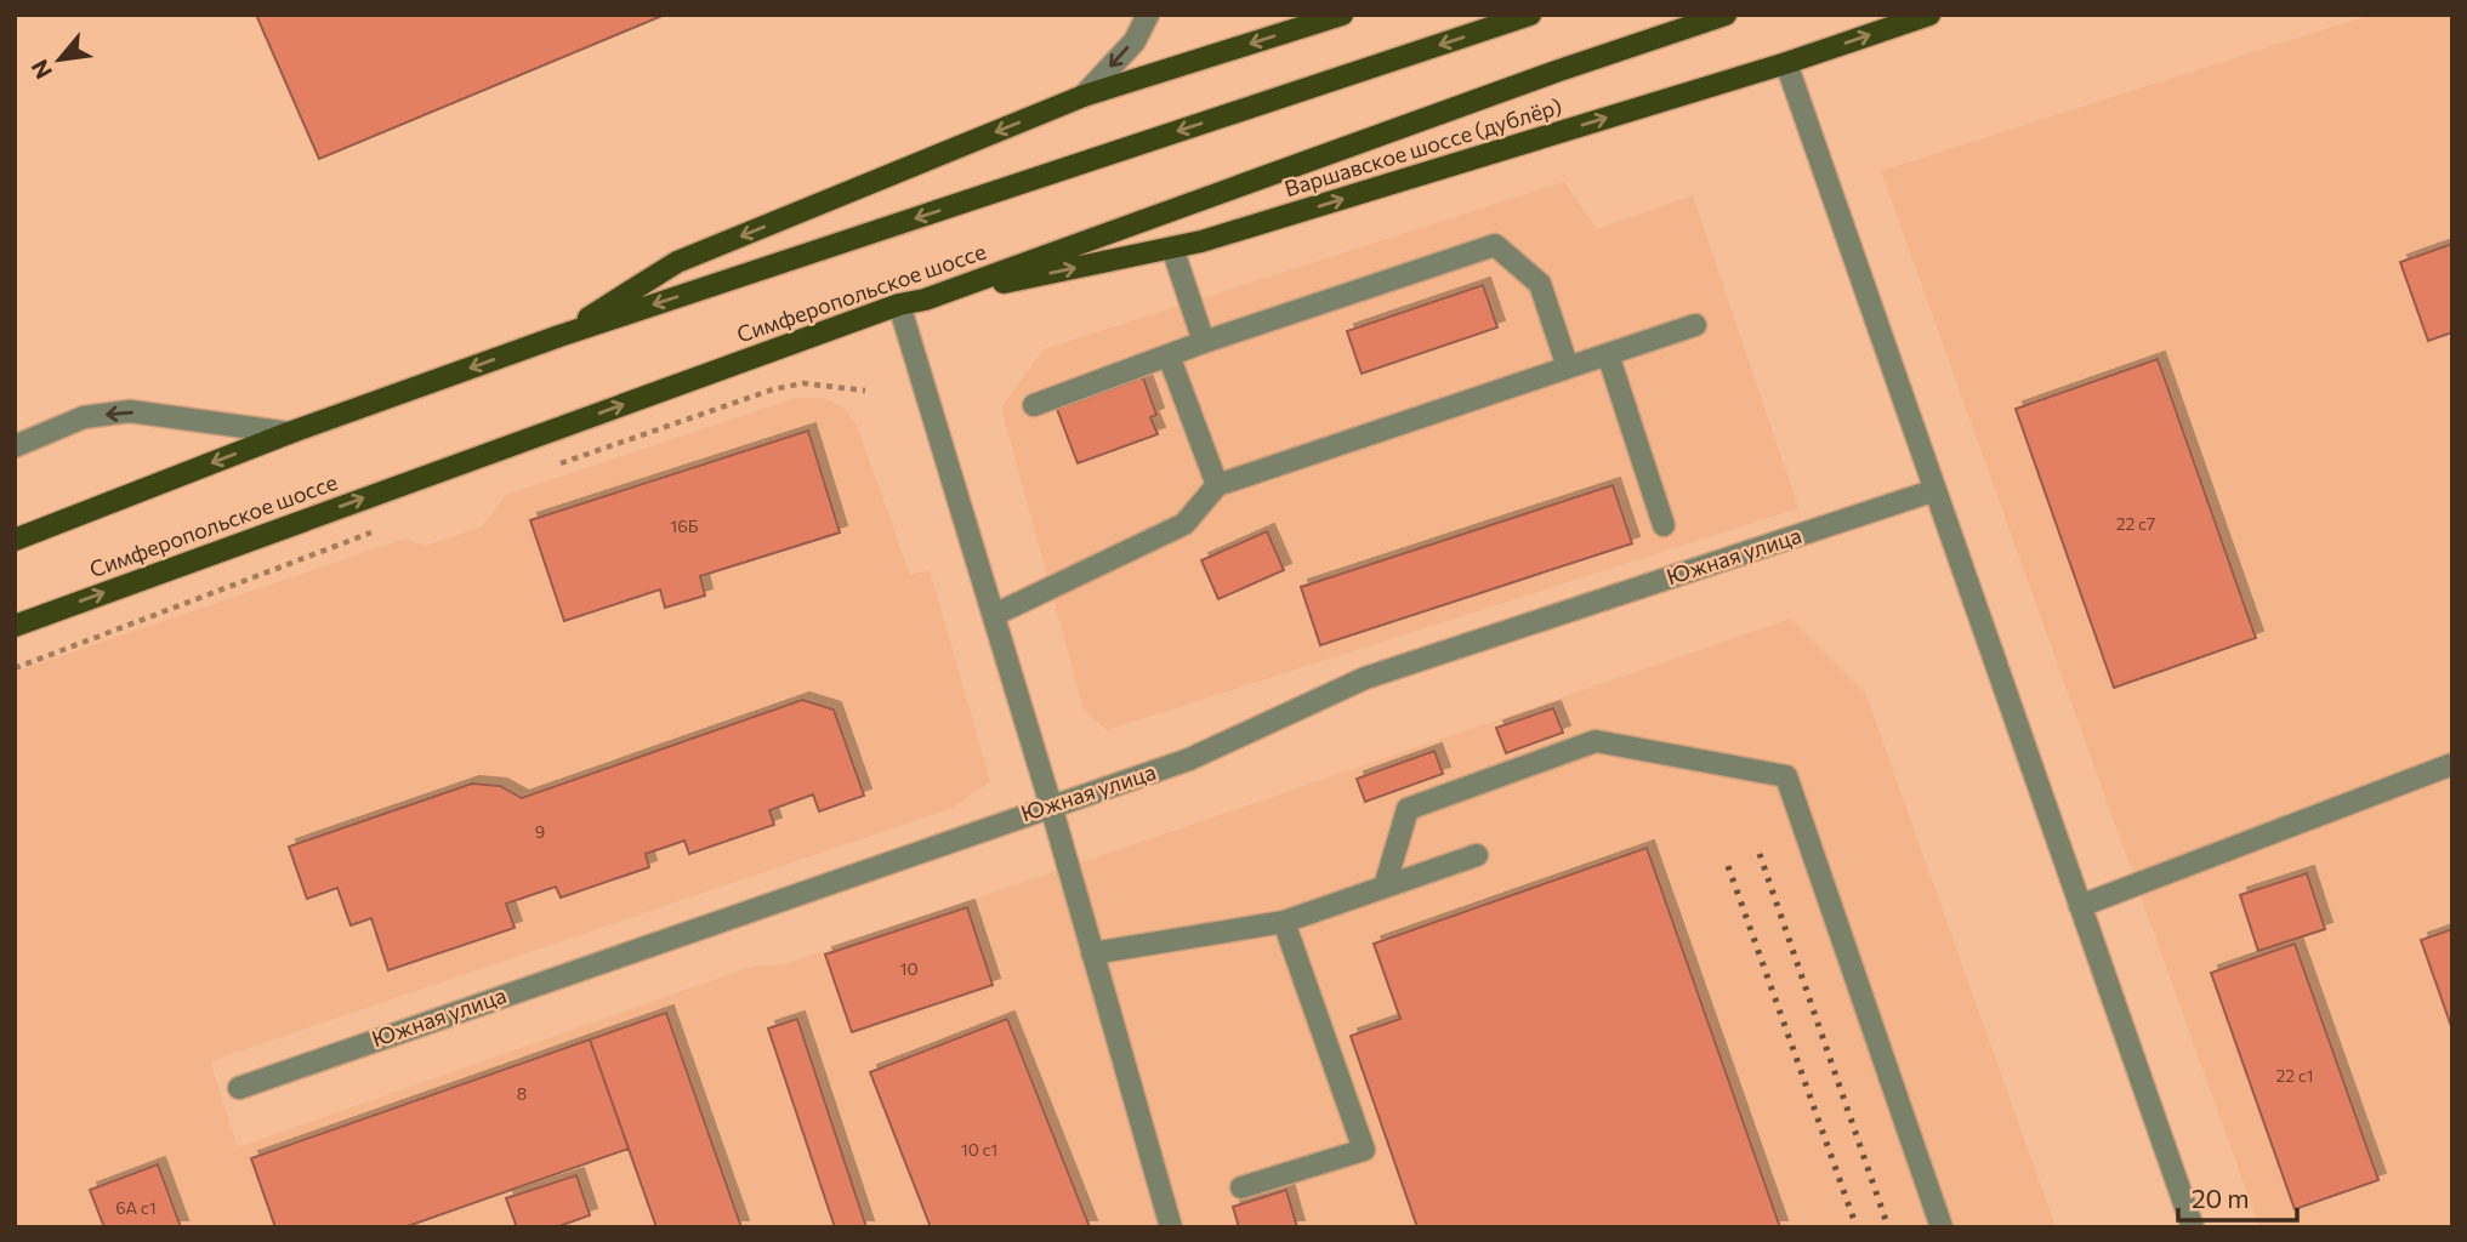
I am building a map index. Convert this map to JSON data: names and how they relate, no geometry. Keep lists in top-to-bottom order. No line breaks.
{"streets":{"main road":["Варшавское шоссе (дублёр)","Симферопольское шоссе"],"street":["Южная улица"]},"crossings":[["Варшавское шоссе (дублёр)","Симферопольское шоссе"]],"house_numbers":["22 с7","16Б","9","10","22 с1","8","10 с1","6А с1"],"scale_bar":"20 m","north":"bottom left"}
